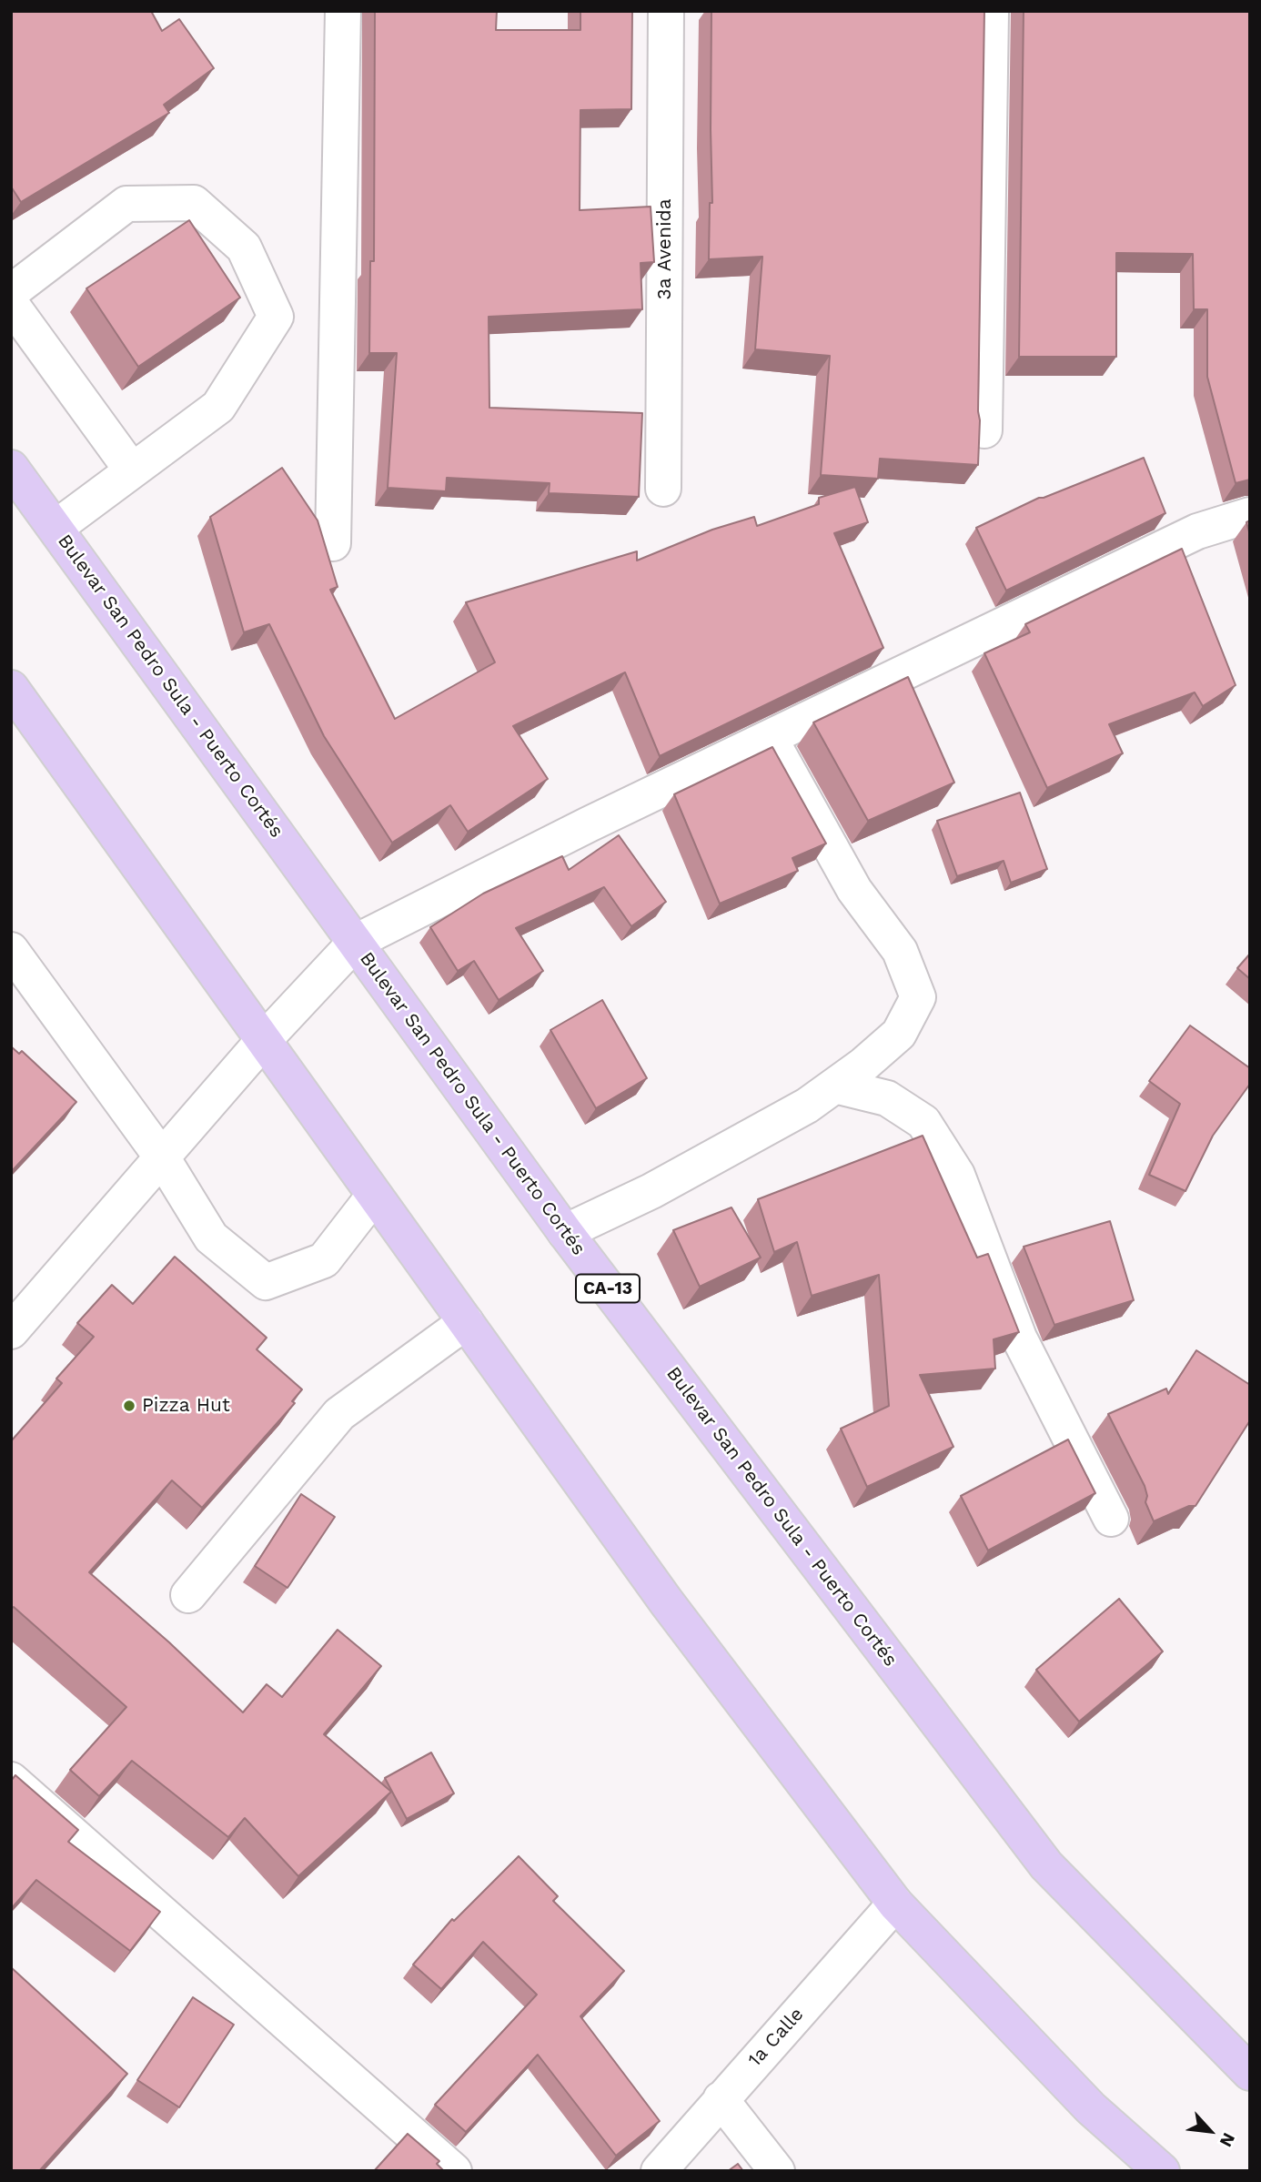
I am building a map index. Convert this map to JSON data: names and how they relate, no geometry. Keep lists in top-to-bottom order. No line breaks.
{"streets":{"highway":["Bulevar San Pedro Sula - Puerto Cortés","CA-13"],"street":["3a Avenida","1a Calle"]},"places":["Pizza Hut"],"north":"bottom right"}
